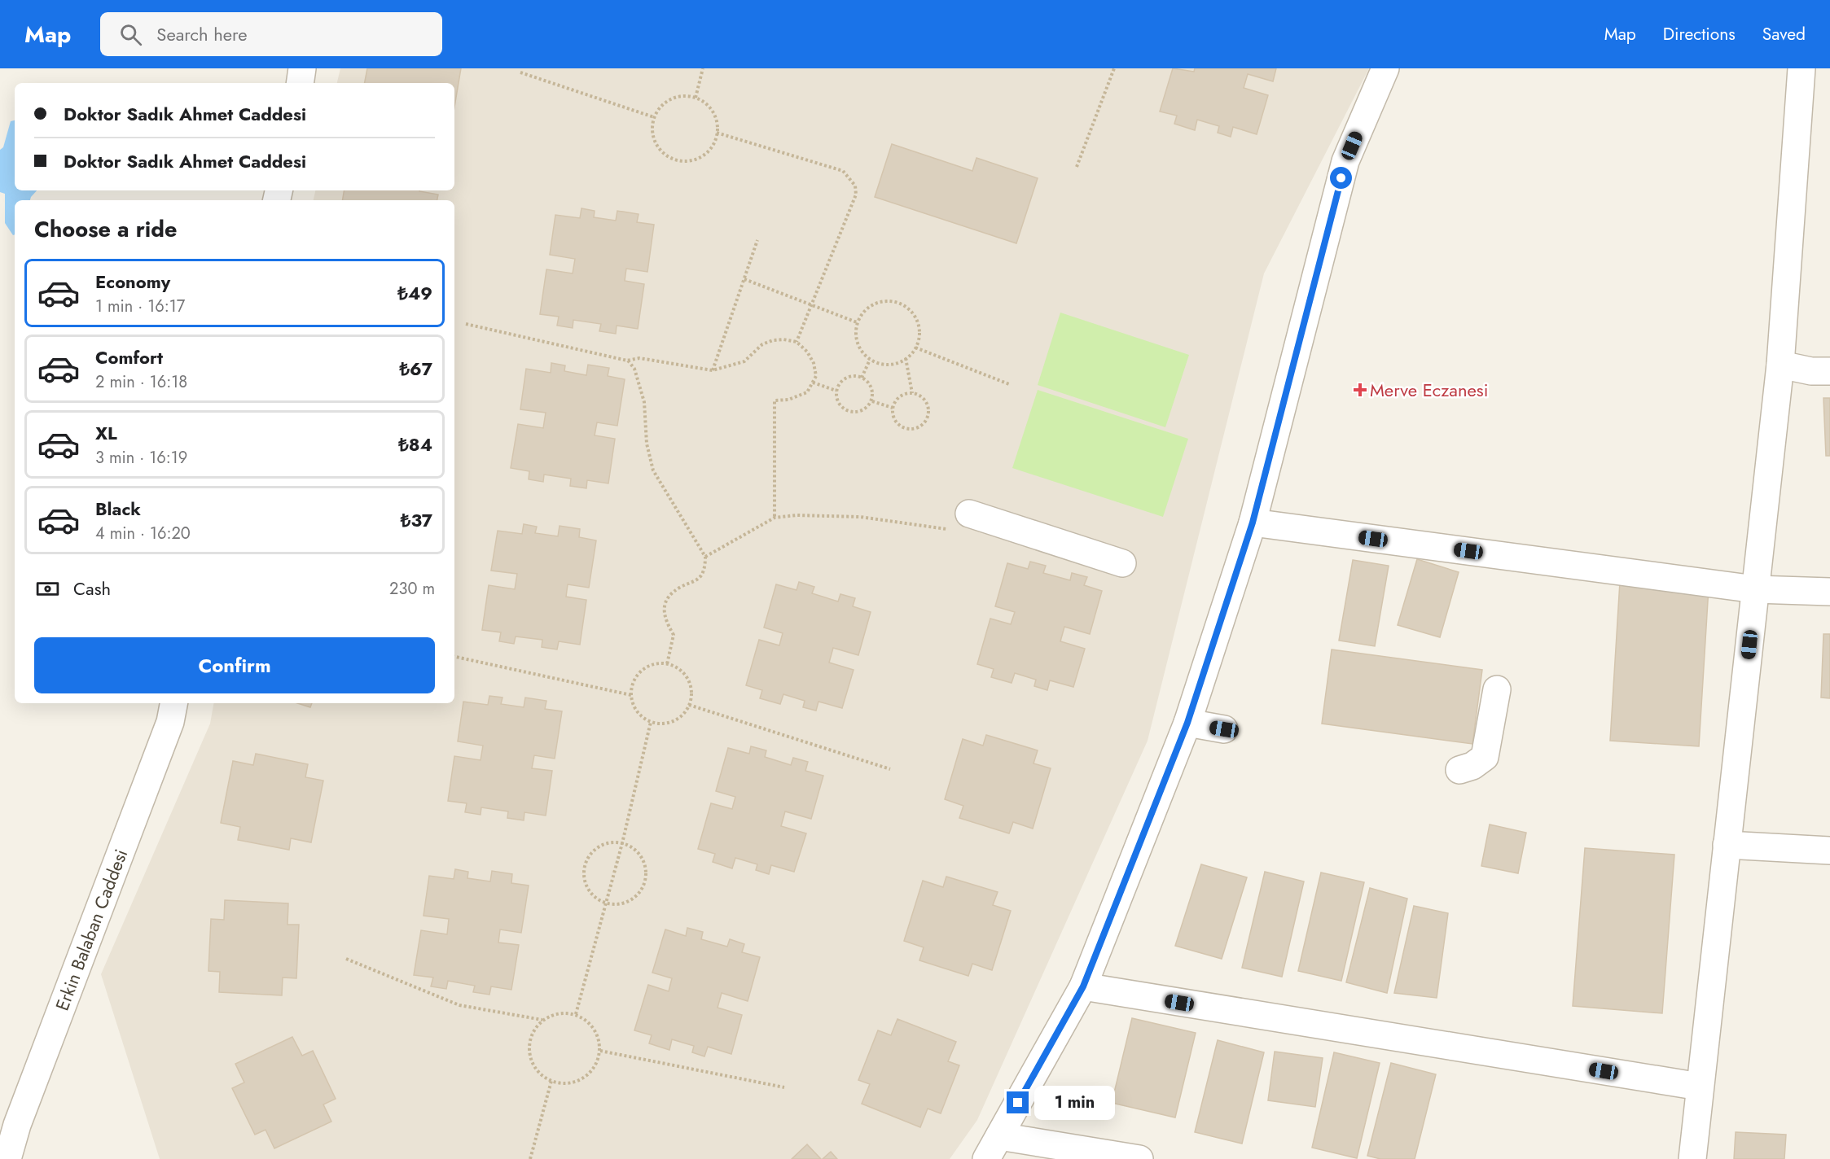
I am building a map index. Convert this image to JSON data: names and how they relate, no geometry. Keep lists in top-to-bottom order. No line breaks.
{"streets":{"street":["Erkin Balaban Caddesi"]},"places":{"health":["Merve Eczanesi"]},"page":{"header":"Map","search":"Search here","nav":["Map","Directions","Saved"],"banner":["Doktor Sadık Ahmet Caddesi","Doktor Sadık Ahmet Caddesi"],"heading":"Choose a ride","list":[{"name":"Economy","note":"1 min · 16:17","value":"₺49"},{"name":"Comfort","note":"2 min · 16:18","value":"₺67"},{"name":"XL","note":"3 min · 16:19","value":"₺84"},{"name":"Black","note":"4 min · 16:20","value":"₺37"}],"pay":["Cash","230 m"],"buttons":"Confirm","bubble":"1 min"}}
